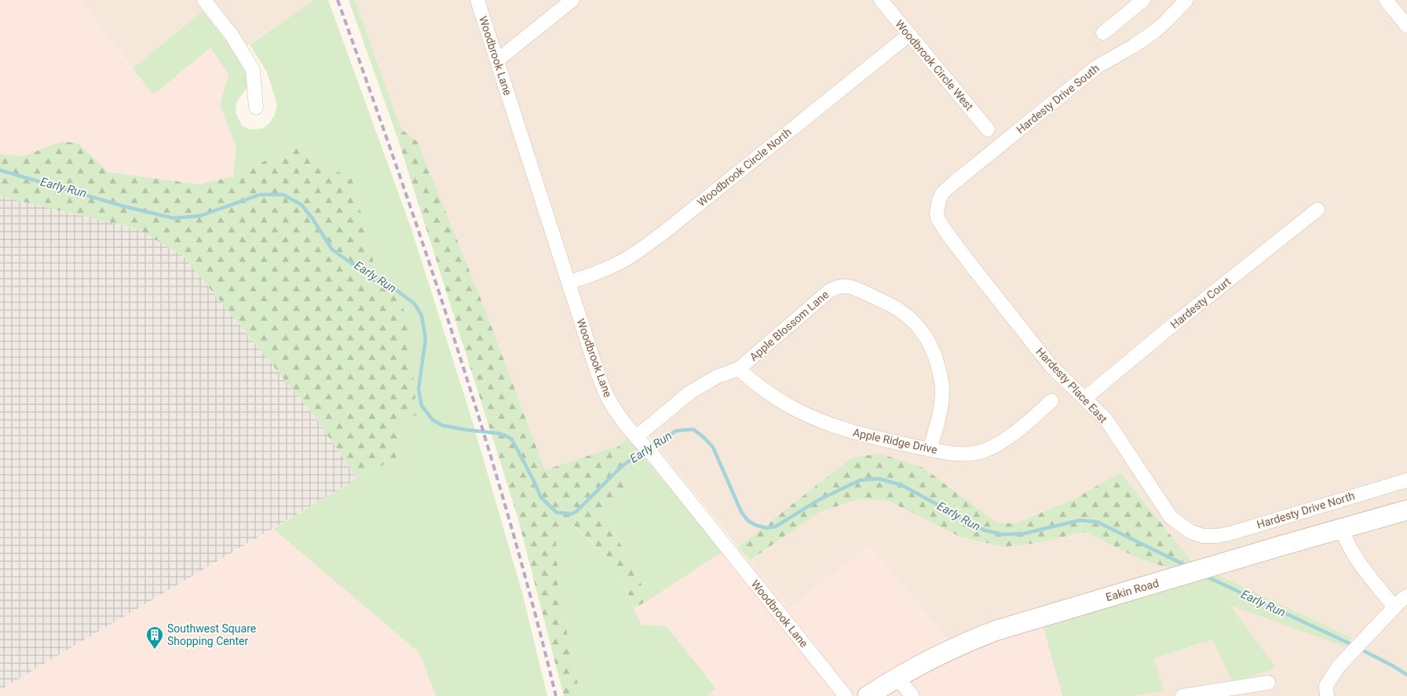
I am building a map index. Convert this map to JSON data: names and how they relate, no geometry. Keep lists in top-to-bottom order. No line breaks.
{"streets":{"street":["Woodbrook Lane","Woodbrook Circle West","Hardesty Drive South","Woodbrook Circle North","Hardesty Court","Apple Blossom Lane","Hardesty Place East","Apple Ridge Drive","Hardesty Drive North","Eakin Road"]},"crossings":[["Woodbrook Lane","Woodbrook Circle North"],["Woodbrook Lane","Apple Blossom Lane"],["Woodbrook Circle West","Woodbrook Circle North"],["Hardesty Drive South","Hardesty Place East"],["Hardesty Court","Hardesty Place East"],["Apple Blossom Lane","Apple Ridge Drive"],["Hardesty Place East","Hardesty Drive North"]],"water":["Early Run"],"places":{"building":["Southwest Square Shopping Center"]}}
